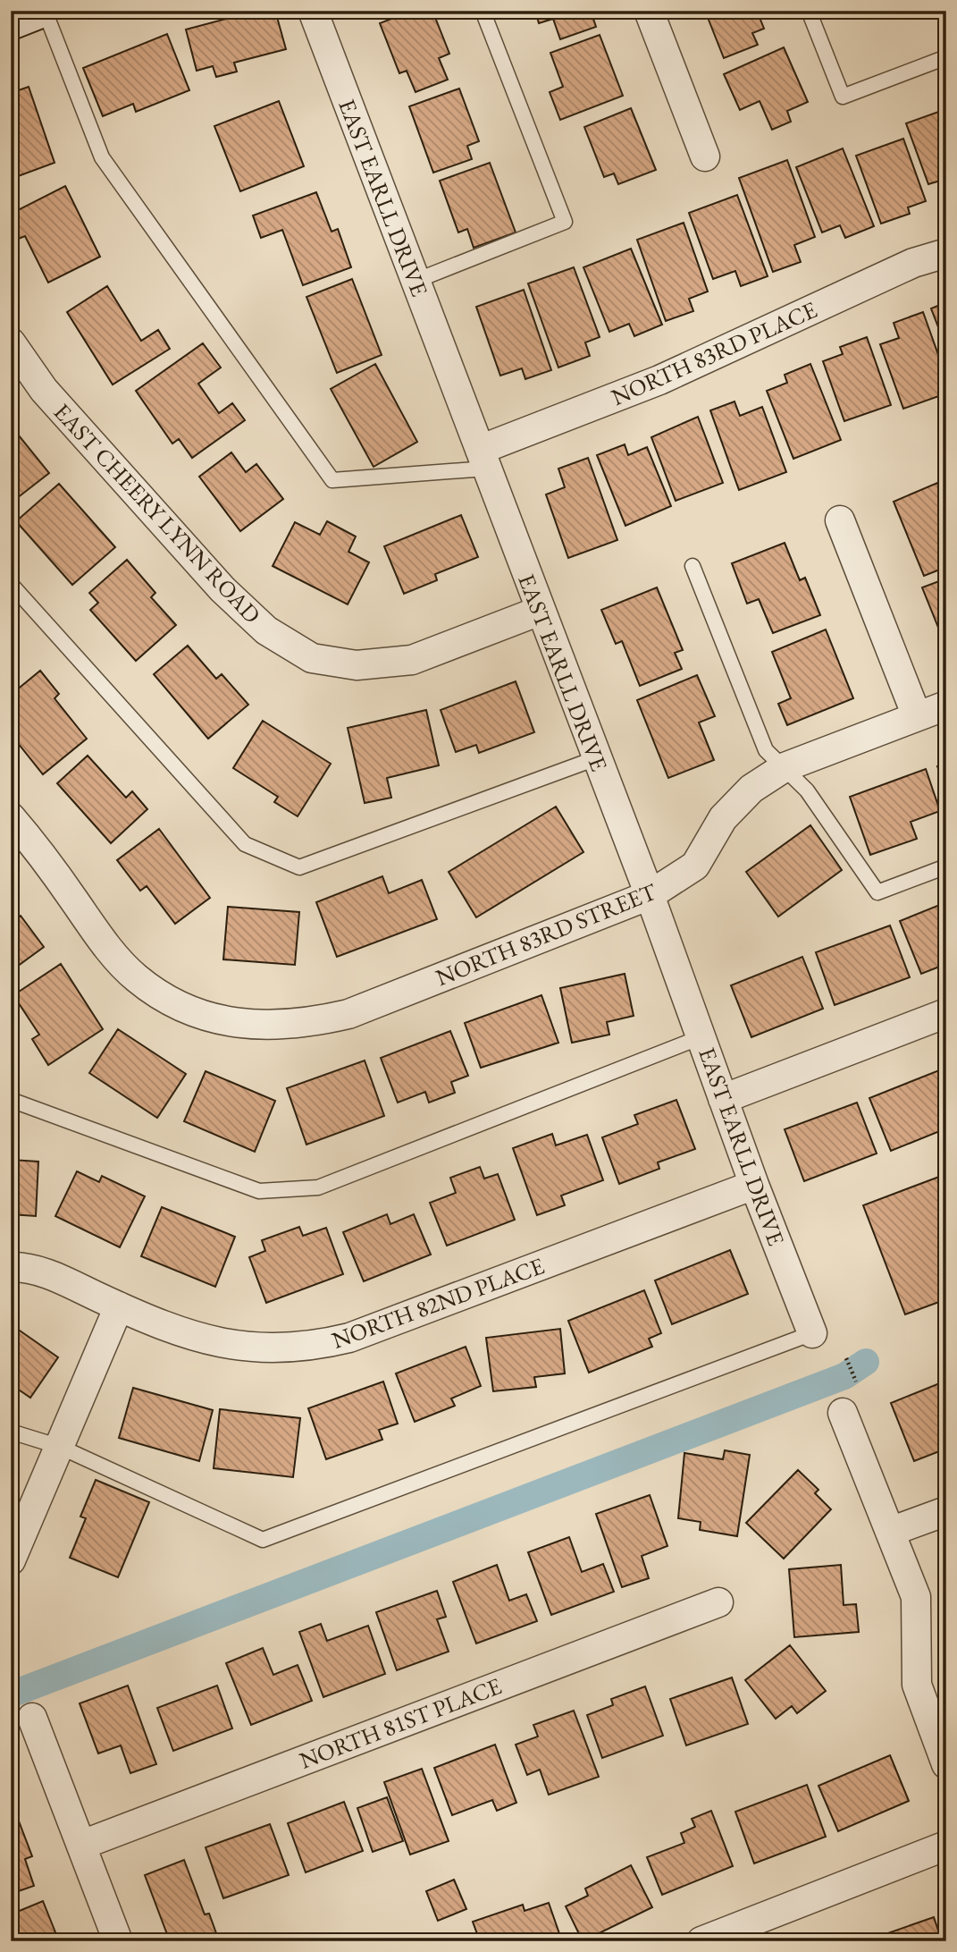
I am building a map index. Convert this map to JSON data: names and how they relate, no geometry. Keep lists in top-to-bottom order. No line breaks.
{"streets":{"street":["EAST EARLL DRIVE","NORTH 83RD PLACE","EAST CHEERY LYNN ROAD","NORTH 83RD STREET","NORTH 82ND PLACE","NORTH 81ST PLACE"]},"crossings":[["EAST EARLL DRIVE","NORTH 83RD PLACE"],["EAST EARLL DRIVE","EAST CHEERY LYNN ROAD"],["EAST EARLL DRIVE","NORTH 83RD STREET"],["EAST EARLL DRIVE","NORTH 82ND PLACE"]]}
